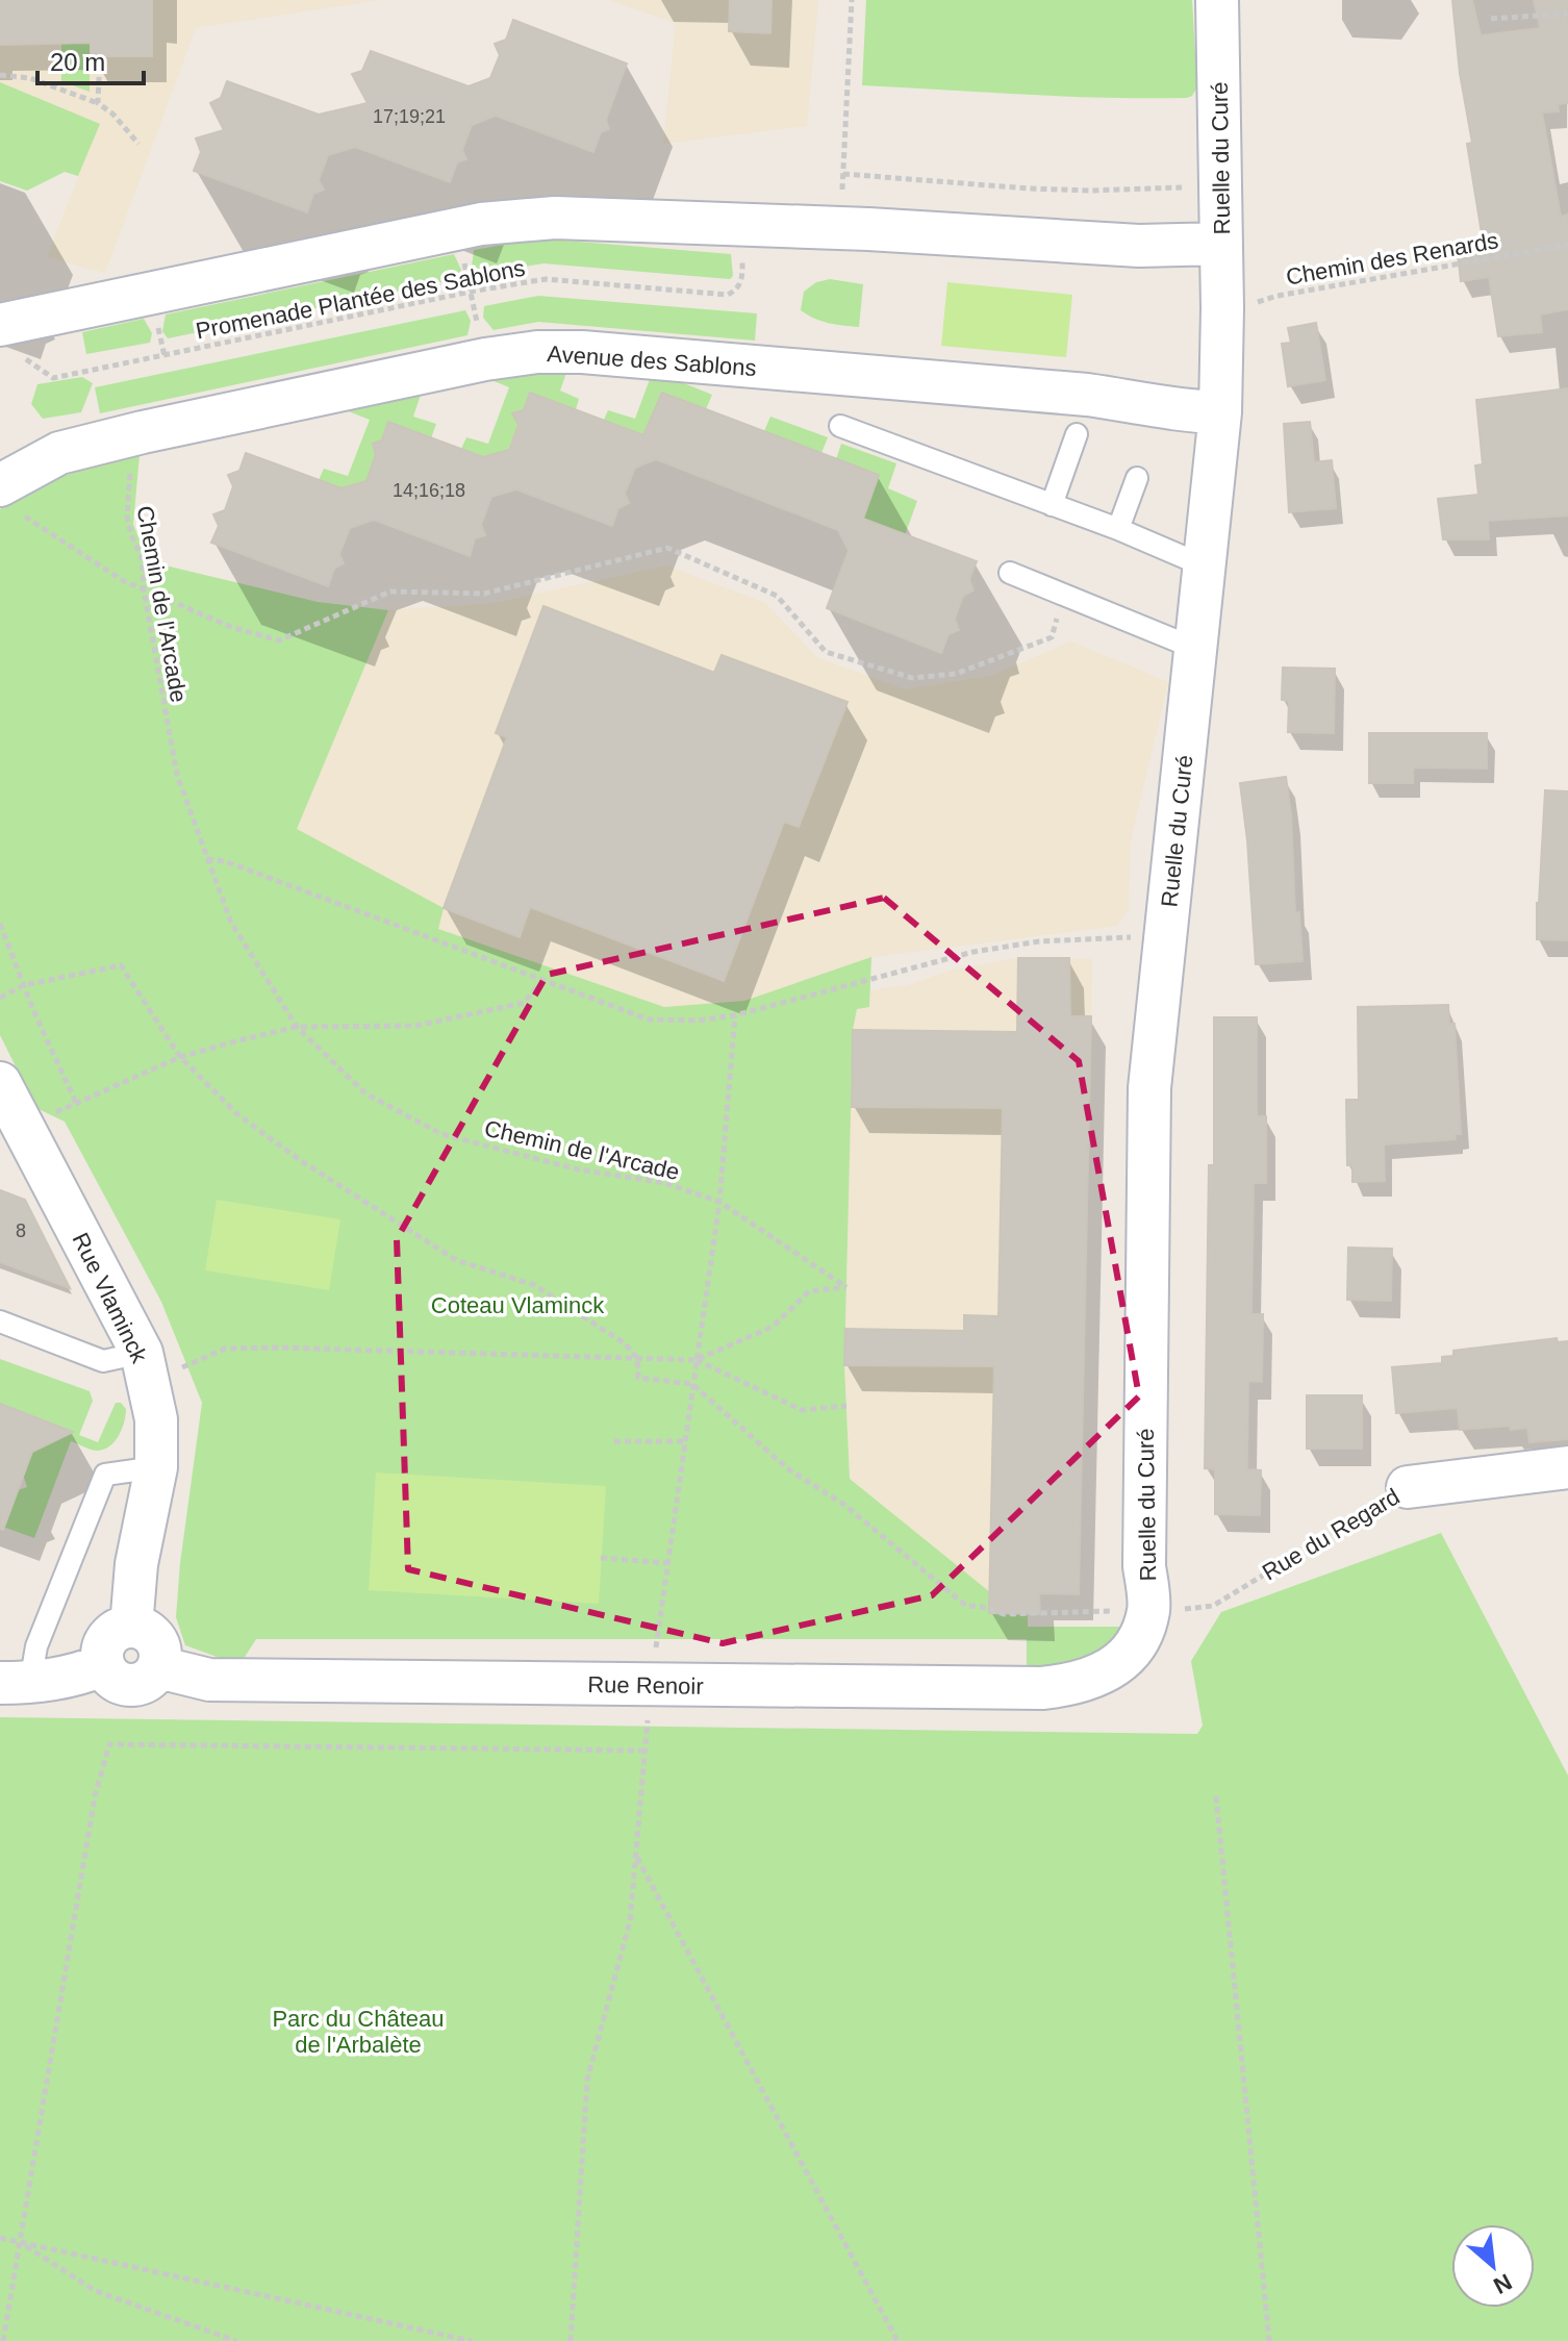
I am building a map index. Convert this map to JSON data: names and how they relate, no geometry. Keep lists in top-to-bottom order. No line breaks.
{"streets":{"street":["Ruelle du Curé","Avenue des Sablons","Rue Vlaminck","Rue du Regard","Rue Renoir"],"path":["Chemin des Renards","Promenade Plantée des Sablons","Chemin de l'Arcade"]},"crossings":[["Ruelle du Curé","Chemin des Renards"],["Ruelle du Curé","Avenue des Sablons"],["Ruelle du Curé","Rue du Regard"],["Ruelle du Curé","Rue Renoir"],["Avenue des Sablons","Chemin de l'Arcade"],["Rue Vlaminck","Rue Renoir"]],"parks":["Coteau Vlaminck","Parc du Château de l'Arbalète"],"house_numbers":["17;19;21","14;16;18","8"],"scale_bar":"20 m","north":"bottom right"}
